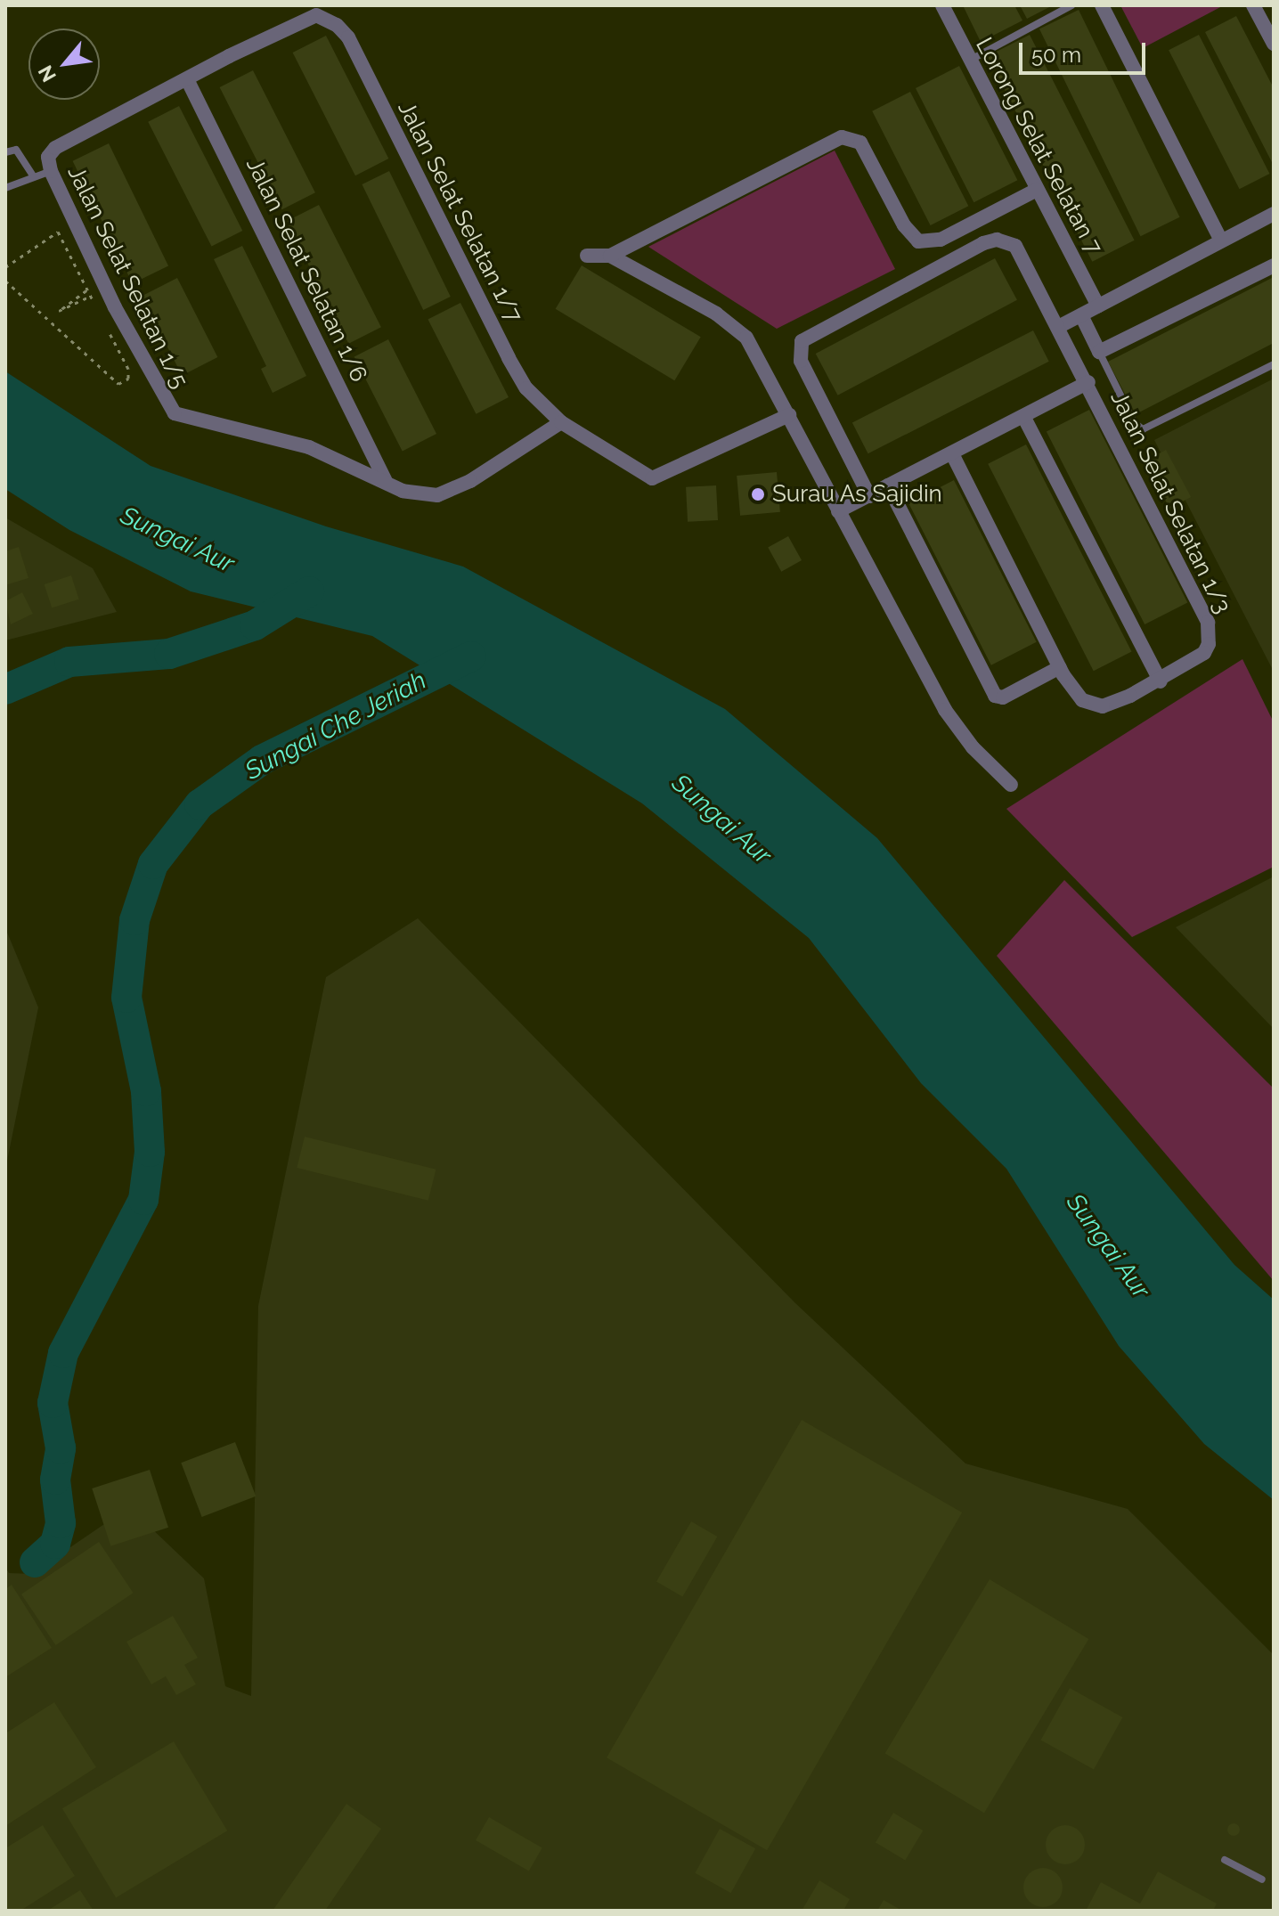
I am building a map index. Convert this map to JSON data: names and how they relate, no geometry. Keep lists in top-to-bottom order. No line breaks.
{"streets":{"street":["Lorong Selat Selatan 7","Jalan Selat Selatan 1/7","Jalan Selat Selatan 1/6","Jalan Selat Selatan 1/5","Jalan Selat Selatan 1/3"]},"crossings":[["Jalan Selat Selatan 1/7","Jalan Selat Selatan 1/6"],["Jalan Selat Selatan 1/6","Jalan Selat Selatan 1/5"]],"water":["Sungai Aur","Sungai Che Jeriah"],"places":["Surau As Sajidin"],"scale_bar":"50 m","north":"bottom left"}
